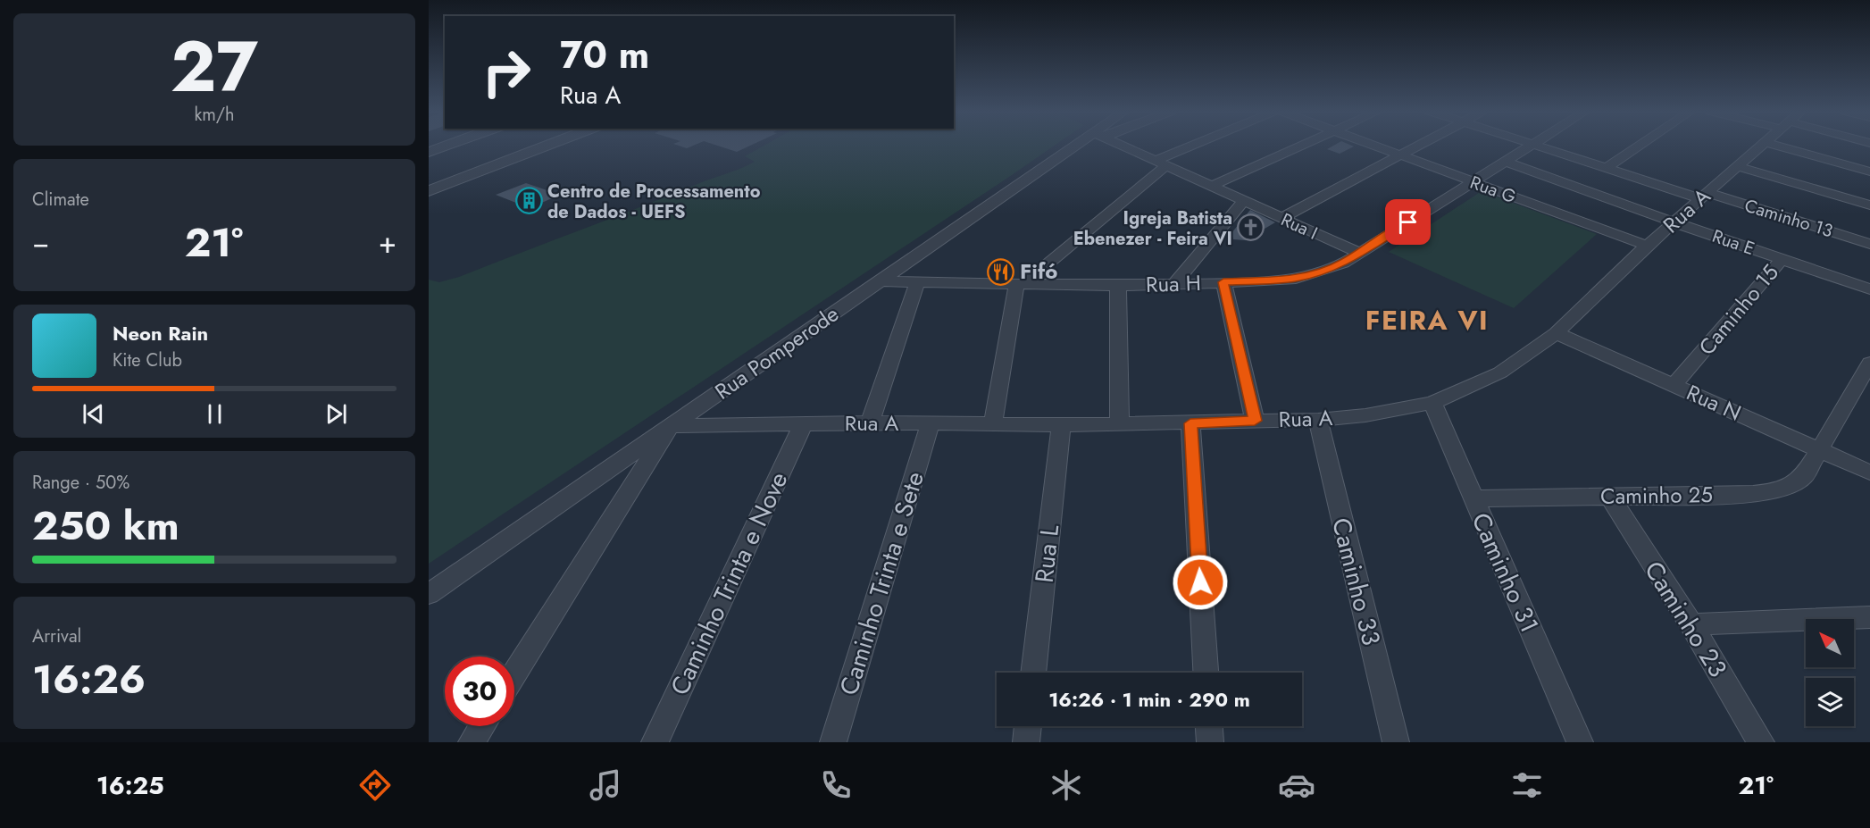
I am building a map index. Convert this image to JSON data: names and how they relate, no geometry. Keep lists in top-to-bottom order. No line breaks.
{"streets":{"street":["Rua G","Rua A","Caminho 13","Rua I","Rua E","Rua H","Caminho 15","Rua Pomperode","Rua N","Caminho 25","Rua L","Caminho 31","Caminho 33","Caminho Trinta e Nove","Caminho Trinta e Sete","Caminho 23"]},"crossings":[["Rua G","Rua A"],["Rua G","Rua H"],["Rua A","Caminho 13"],["Rua A","Rua E"],["Rua A","Rua Pomperode"],["Rua A","Rua N"],["Rua A","Rua L"],["Rua A","Caminho 31"],["Rua A","Caminho 33"],["Rua A","Caminho Trinta e Nove"],["Rua A","Caminho Trinta e Sete"],["Rua I","Rua H"],["Rua E","Rua H"],["Rua E","Caminho 15"],["Rua H","Rua Pomperode"],["Caminho 15","Rua N"],["Rua N","Caminho 25"],["Caminho 25","Caminho 31"],["Caminho 25","Caminho 23"]],"districts":["FEIRA VI"],"places":{"building":["Centro de Processamento de Dados - UEFS"],"church":["Igreja Batista Ebenezer - Feira VI"],"restaurant":["Fifó"]},"north":"top left","page":{"tile":[["27","km/h"],"Climate",["Range · 50%","250 km"],["Arrival","16:26"]],"turn":["70 m","Rua A"],"heat":["−","21°","+"],"song":["Neon Rain","Kite Club"],"limit":"30","trip":"16:26 · 1 min · 290 m","tabs":["16:25","21°"]}}
